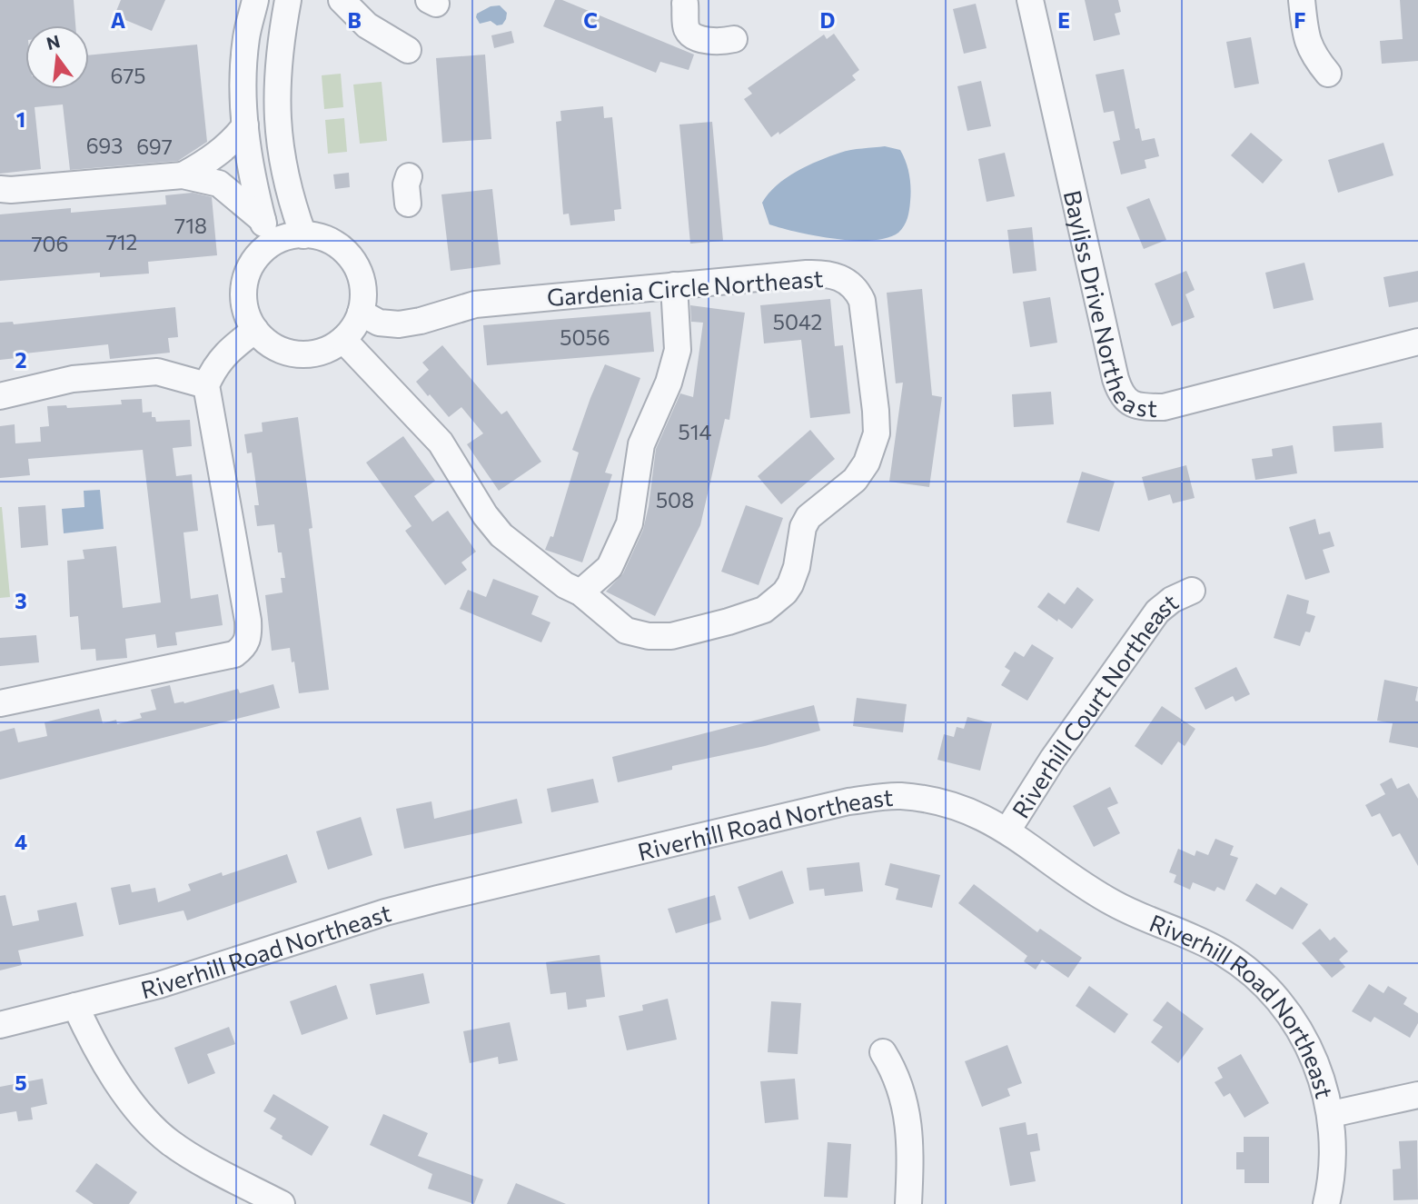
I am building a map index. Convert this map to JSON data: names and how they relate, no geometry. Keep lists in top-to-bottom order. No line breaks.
{"streets":{"street":["Gardenia Circle Northeast","Bayliss Drive Northeast","Riverhill Court Northeast","Riverhill Road Northeast"]},"crossings":[["Riverhill Court Northeast","Riverhill Road Northeast"]],"house_numbers":["675","693","697","718","712","706","5042","5056","514","508"],"north":"top","grid":{"columns":["A","B","C","D","E","F"],"rows":["1","2","3","4","5"]}}
